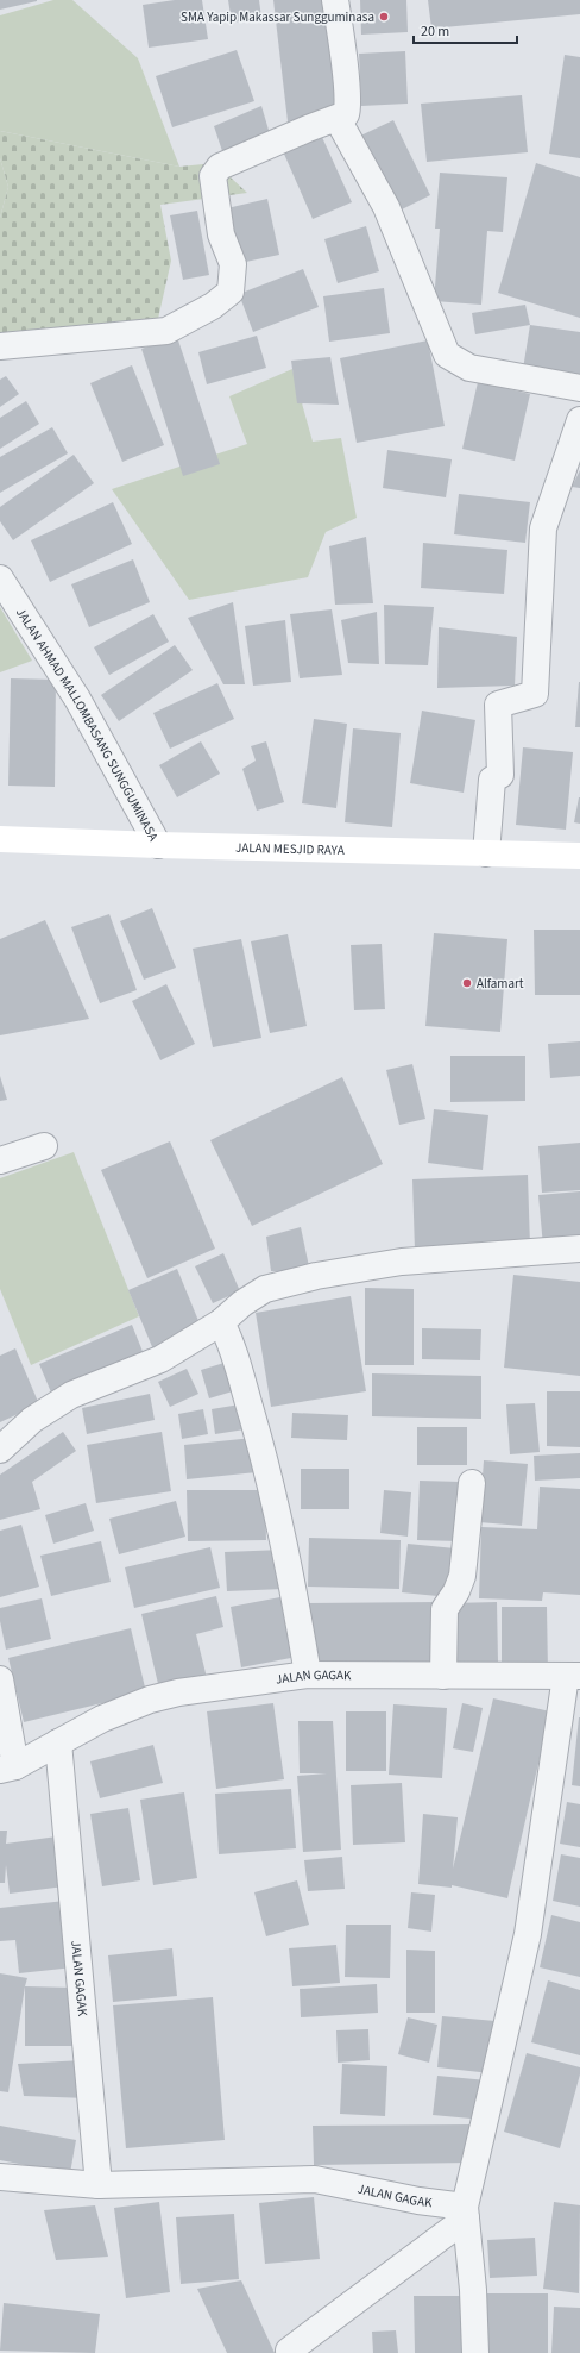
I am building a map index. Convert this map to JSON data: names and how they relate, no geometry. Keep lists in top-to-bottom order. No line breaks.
{"streets":{"street":["JALAN AHMAD MALLOMBASANG SUNGGUMINASA","JALAN MESJID RAYA","JALAN GAGAK"]},"crossings":[["JALAN AHMAD MALLOMBASANG SUNGGUMINASA","JALAN MESJID RAYA"]],"places":["SMA Yapip Makassar Sungguminasa","Alfamart"],"scale_bar":"20 m"}
